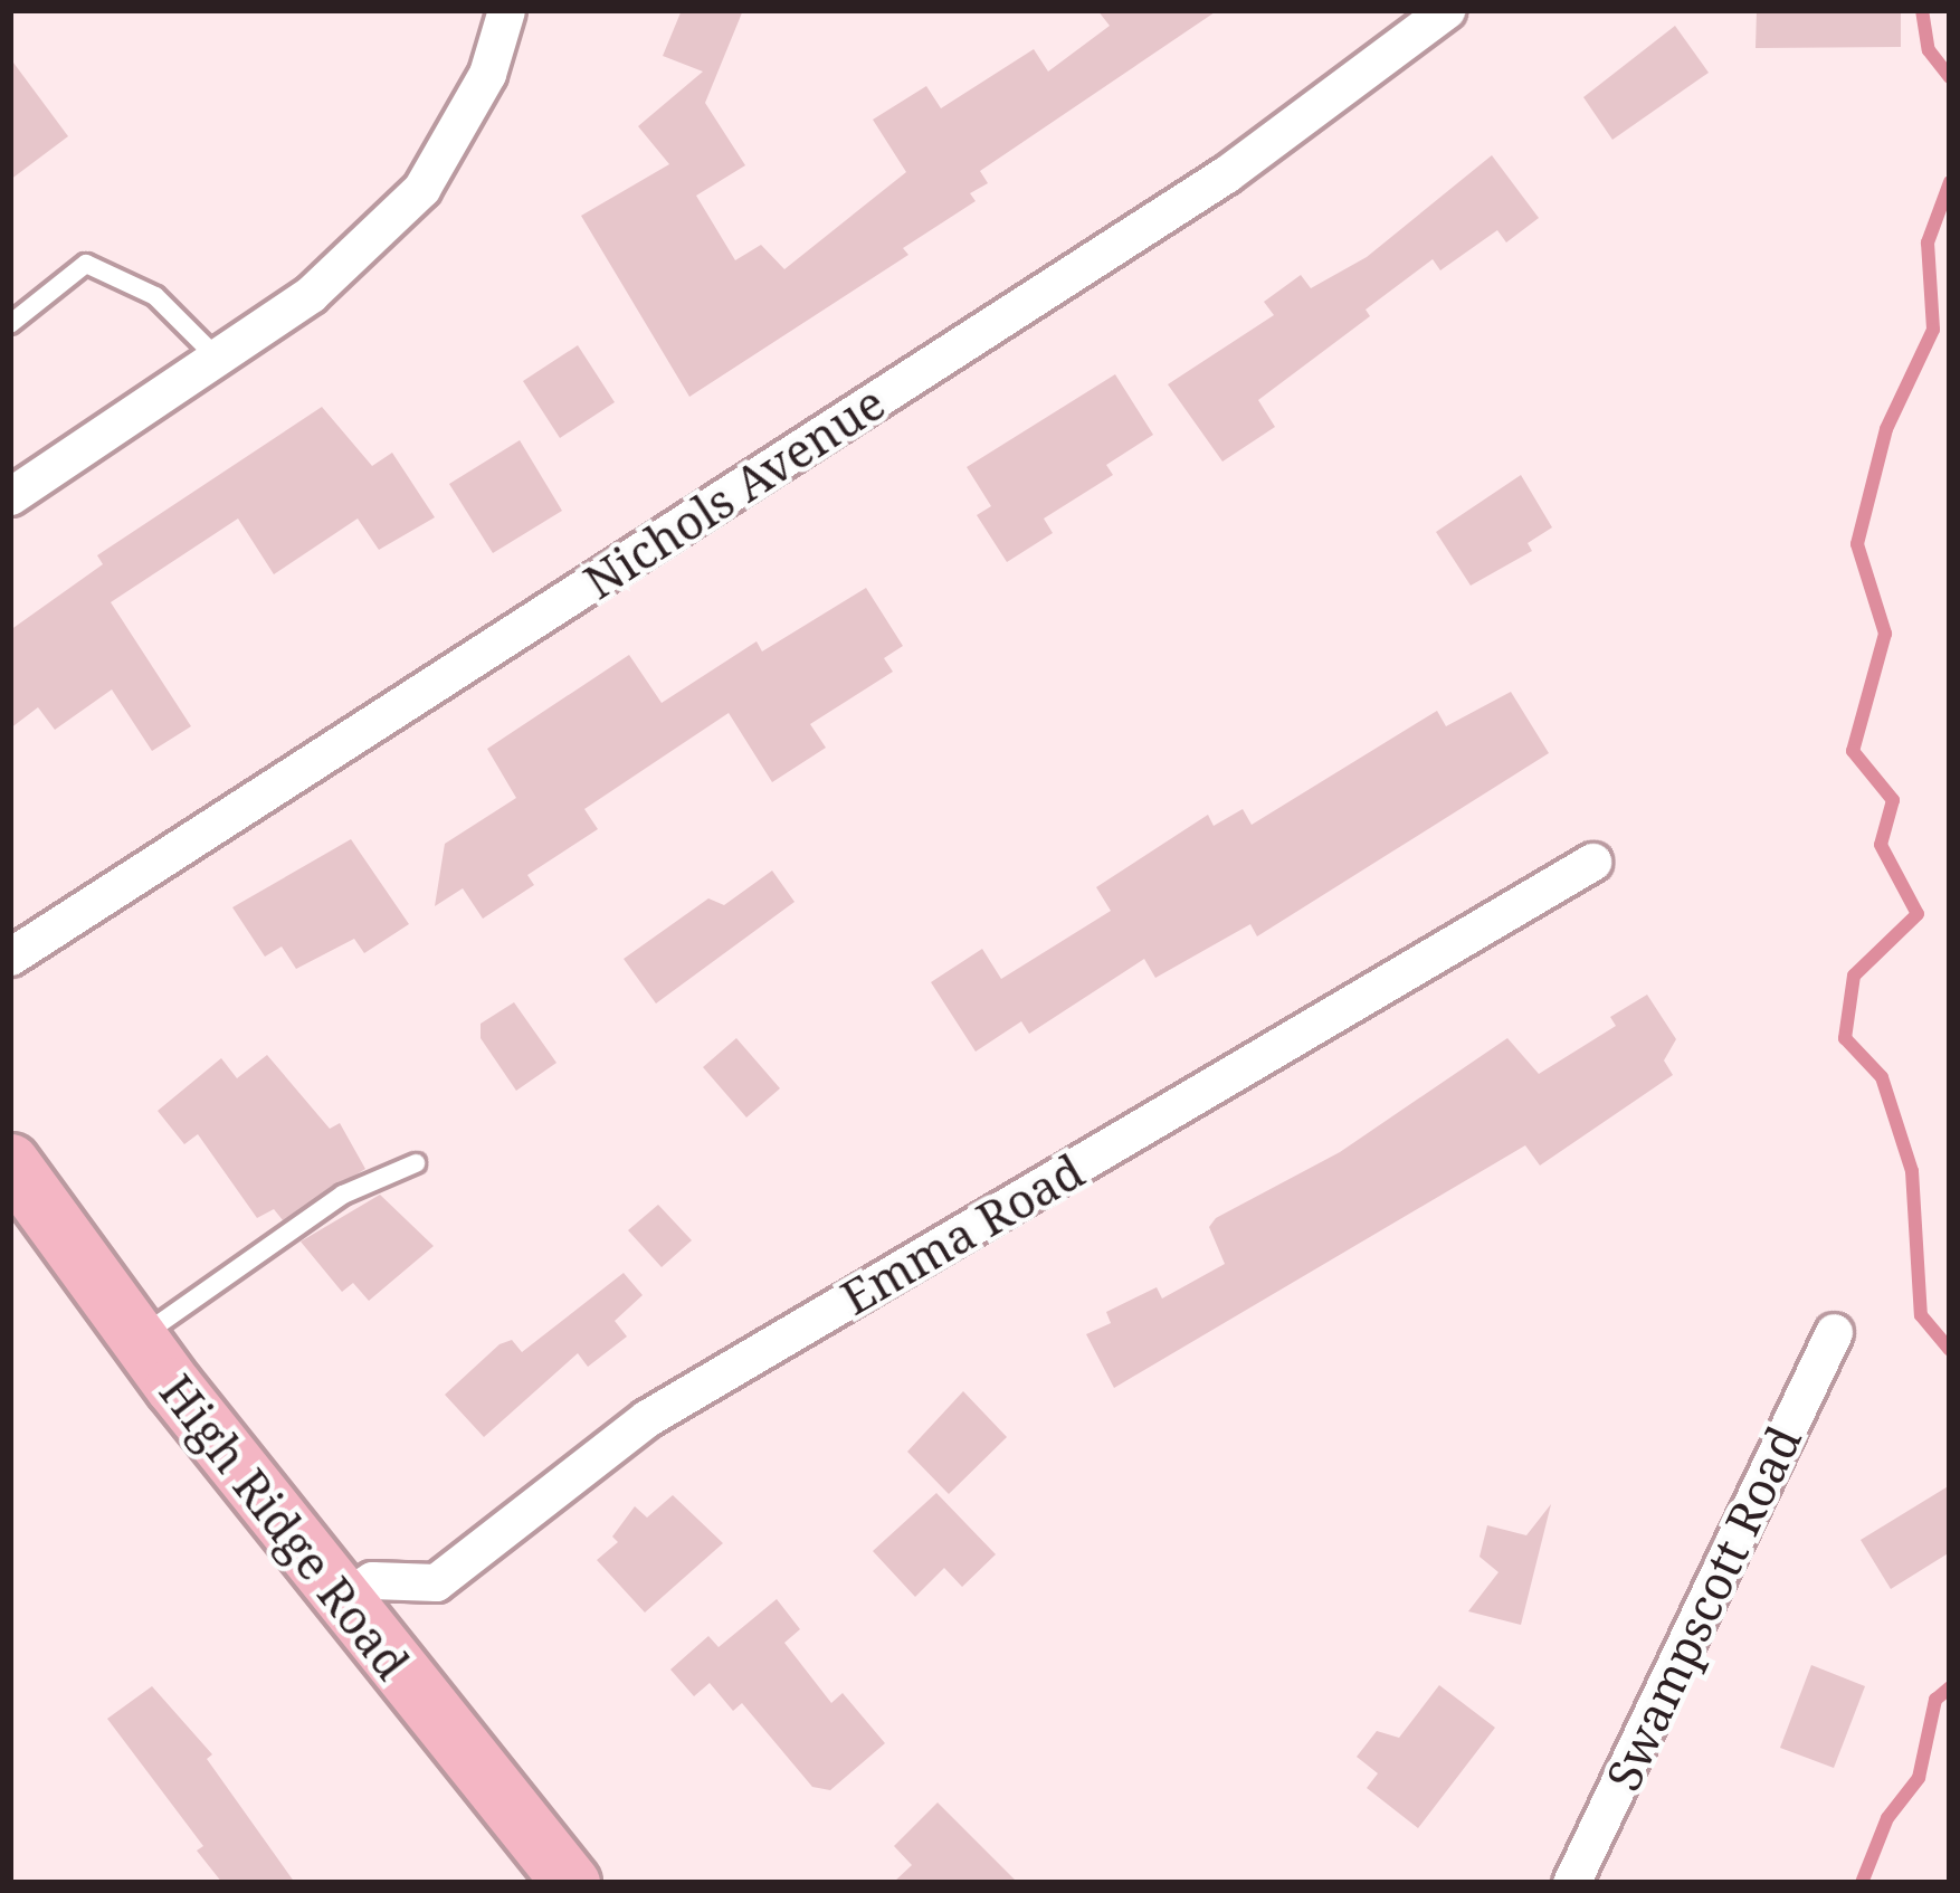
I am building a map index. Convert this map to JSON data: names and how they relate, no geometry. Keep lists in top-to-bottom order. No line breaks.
{"streets":{"main road":["High Ridge Road"],"street":["Nichols Avenue","Emma Road","Swampscott Road"]},"crossings":[["Emma Road","High Ridge Road"]]}
